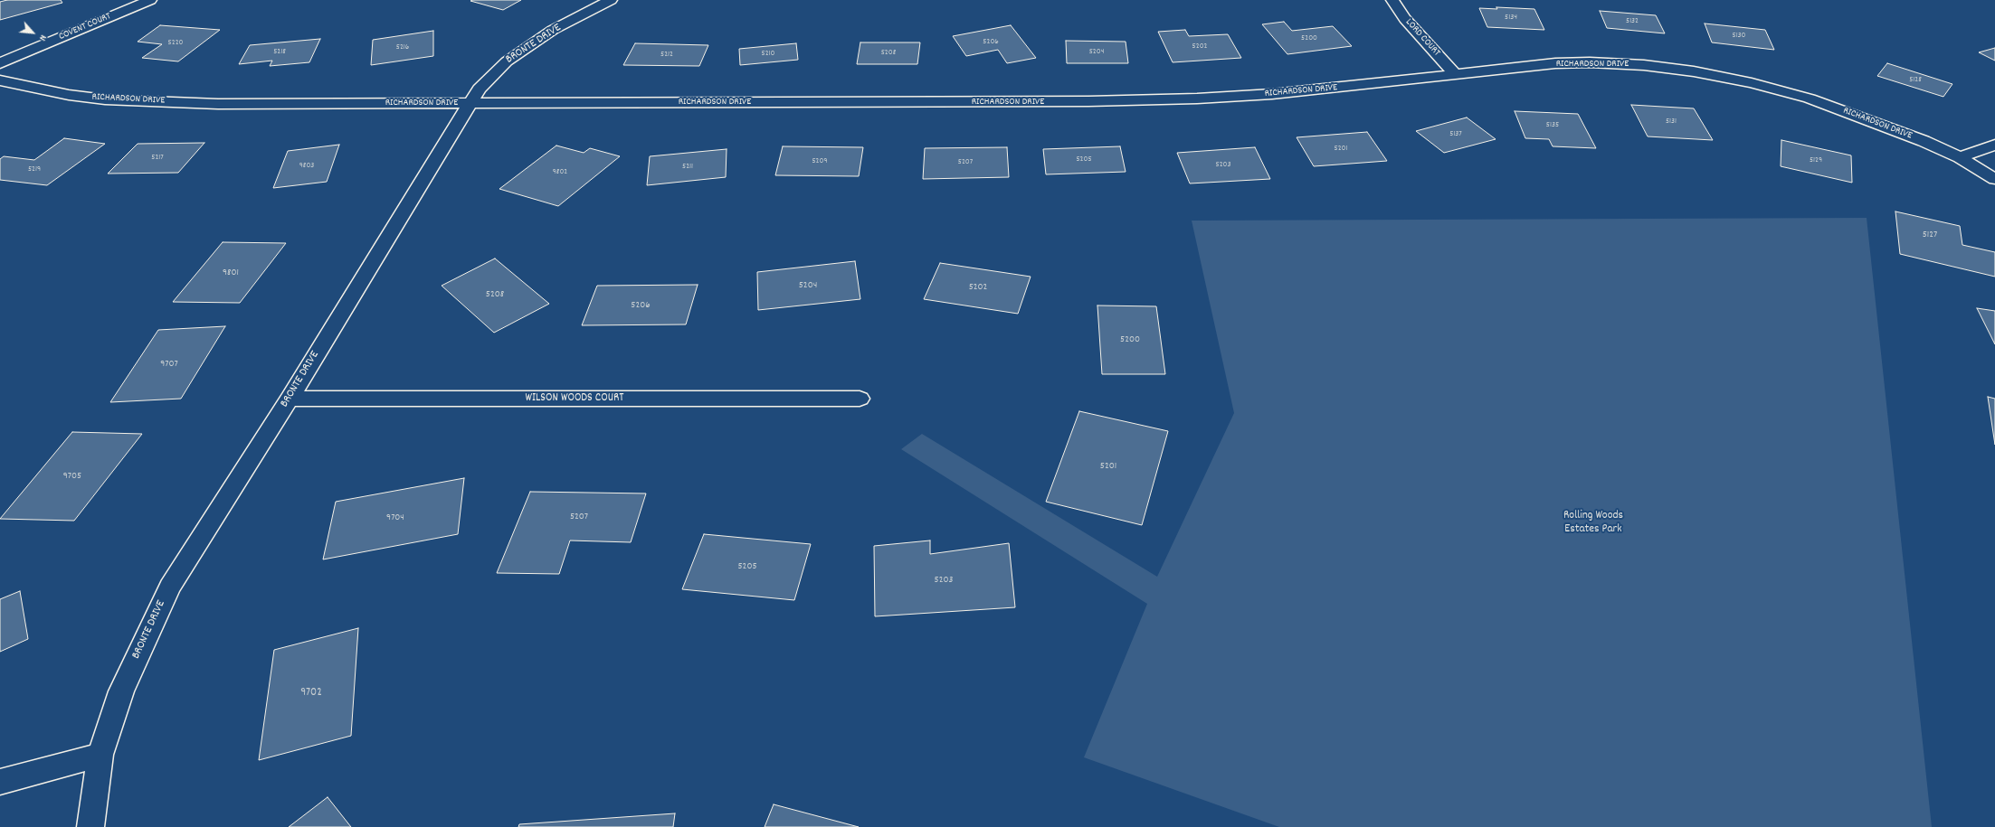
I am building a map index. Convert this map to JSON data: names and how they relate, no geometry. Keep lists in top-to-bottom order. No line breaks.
{"streets":{"street":["COVENT COURT","LORD COURT","BRONTE DRIVE","RICHARDSON DRIVE","WILSON WOODS COURT"]},"crossings":[["LORD COURT","RICHARDSON DRIVE"],["BRONTE DRIVE","RICHARDSON DRIVE"],["BRONTE DRIVE","WILSON WOODS COURT"]],"parks":["Rolling Woods Estates Park"],"house_numbers":["5134","5132","5130","5200","5206","5220","5202","5216","5218","5204","5208","5210","5212","5128","5131","5135","5137","5201","5217","5205","5129","5209","5207","5203","9803","5211","5219","9802","5127","9801","5204","5202","5208","5206","5200","9707","5201","9705","5207","9704","5205","5203","9702"],"north":"bottom right"}
